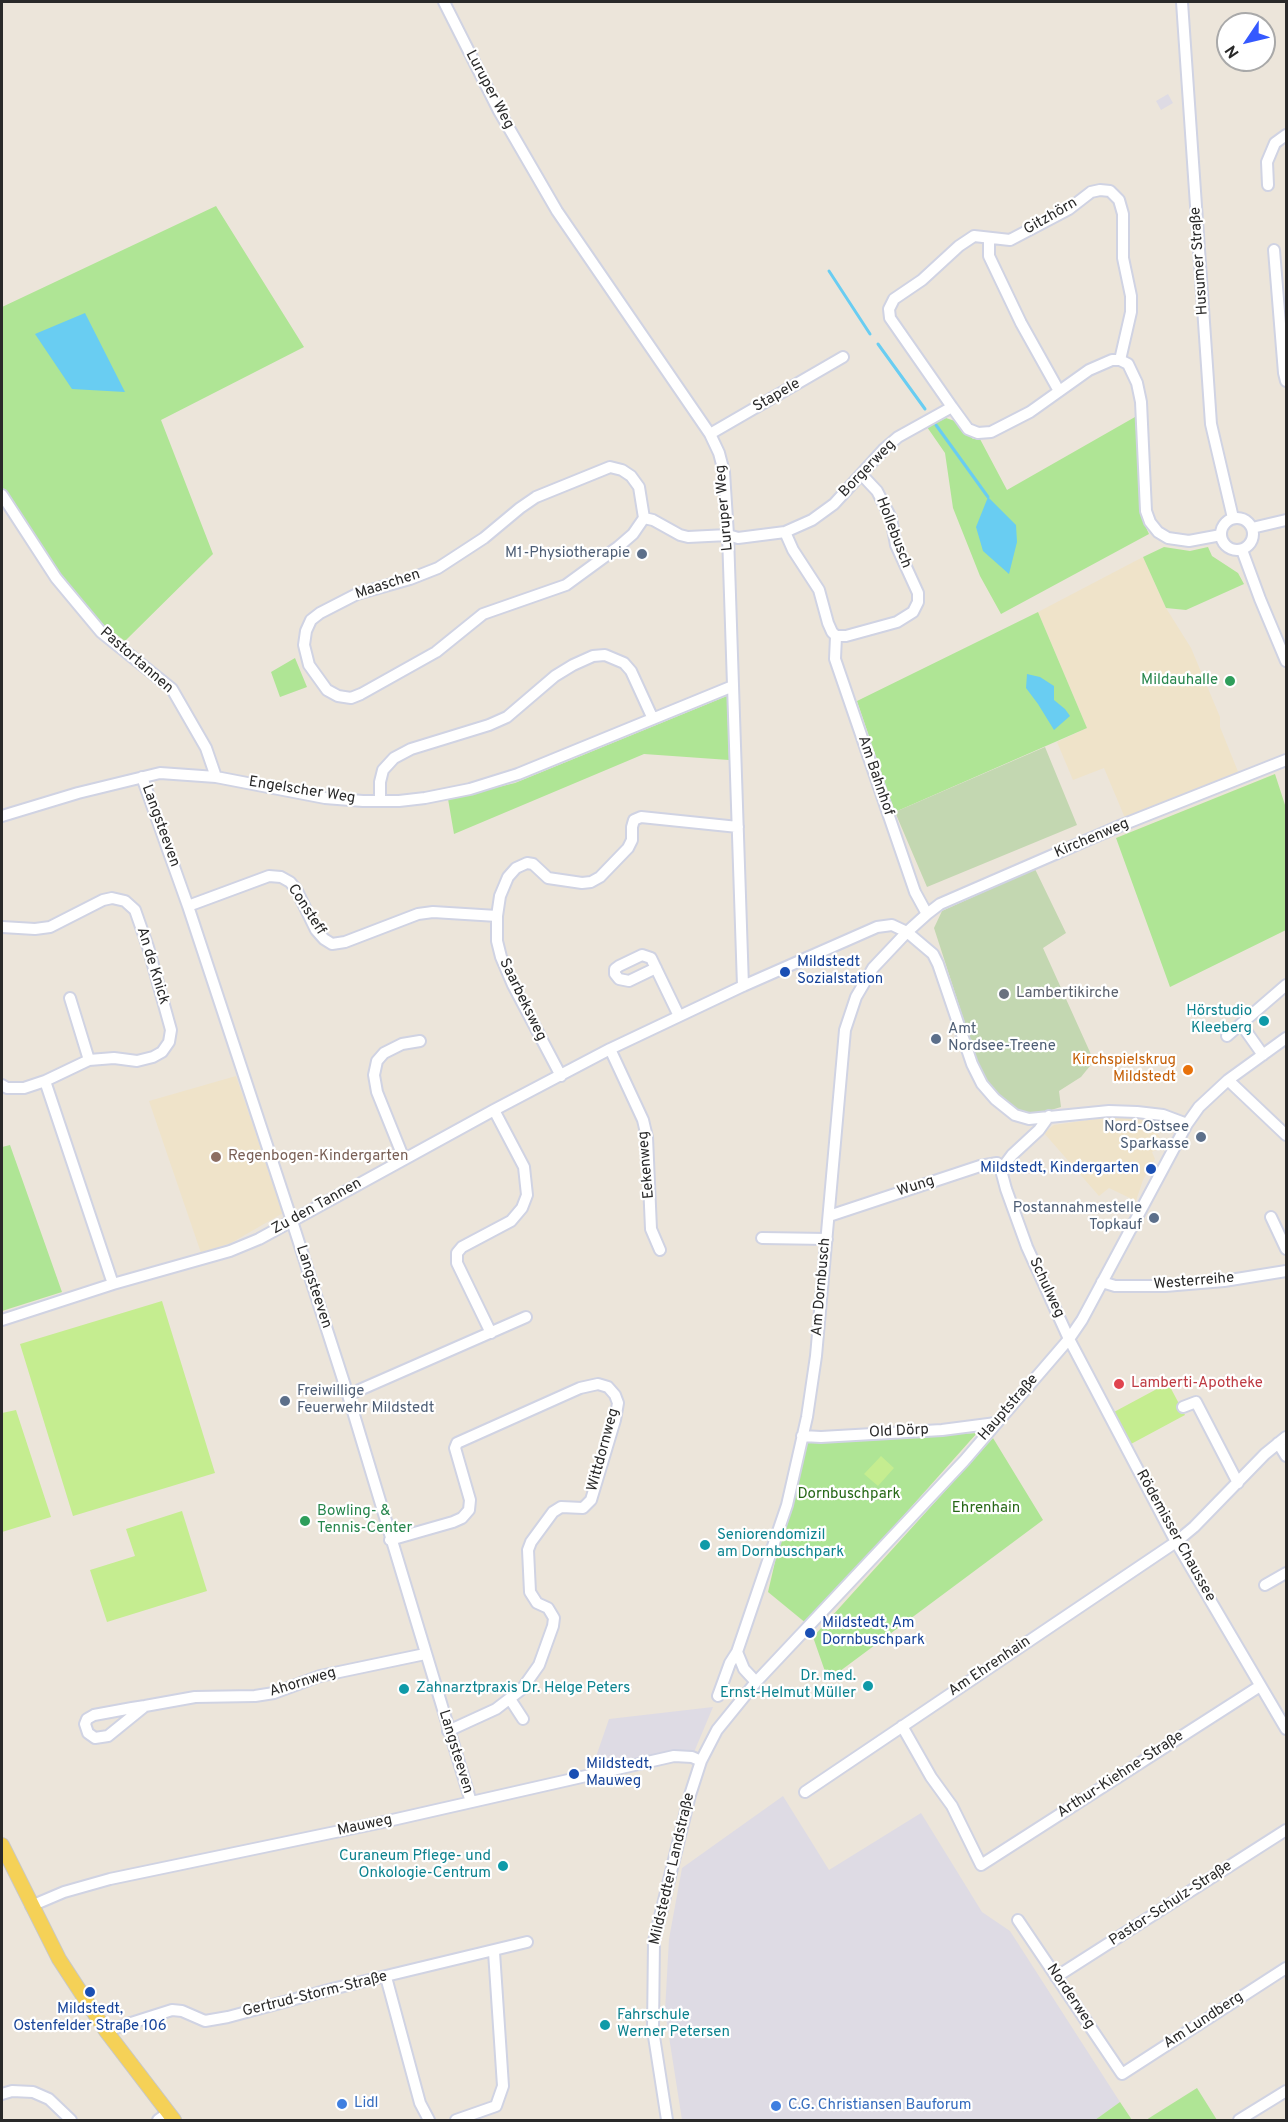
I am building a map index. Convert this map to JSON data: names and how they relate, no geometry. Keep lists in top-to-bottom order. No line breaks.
{"streets":{"street":["Luruper Weg","Gitzhörn","Husumer Straße","Stapele","Borgerweg","Hollebusch","Maaschen","Pastortannen","Am Bahnhof","Engelscher Weg","Langsteeven","Kirchenweg","Consteff","An de Knick","Saarbeksweg","Eekenweg","Wung","Zu den Tannen","Westerreihe","Am Dornbusch","Schulweg","Hauptstraße","Old Dörp","Wittdornweg","Rödemisser Chaussee","Am Ehrenhain","Ahornweg","Arthur-Kiehne-Straße","Mauweg","Mildstedter Landstraße","Pastor-Schulz-Straße","Gertrud-Storm-Straße","Norderweg","Am Lundberg"]},"crossings":[["Luruper Weg","Stapele"],["Luruper Weg","Borgerweg"],["Luruper Weg","Engelscher Weg"],["Luruper Weg","Saarbeksweg"],["Luruper Weg","Zu den Tannen"],["Gitzhörn","Borgerweg"],["Borgerweg","Hollebusch"],["Hollebusch","Am Bahnhof"],["Pastortannen","Engelscher Weg"],["Am Bahnhof","Kirchenweg"],["Engelscher Weg","Langsteeven"],["Langsteeven","Consteff"],["Langsteeven","Zu den Tannen"],["Langsteeven","Wittdornweg"],["Langsteeven","Ahornweg"],["Langsteeven","Mauweg"],["Kirchenweg","Am Dornbusch"],["Consteff","Saarbeksweg"],["Saarbeksweg","Zu den Tannen"],["Eekenweg","Zu den Tannen"],["Wung","Am Dornbusch"],["Wung","Schulweg"],["Westerreihe","Hauptstraße"],["Am Dornbusch","Old Dörp"],["Schulweg","Hauptstraße"],["Schulweg","Rödemisser Chaussee"],["Hauptstraße","Old Dörp"],["Hauptstraße","Rödemisser Chaussee"],["Hauptstraße","Mauweg"],["Hauptstraße","Mildstedter Landstraße"],["Rödemisser Chaussee","Am Ehrenhain"],["Rödemisser Chaussee","Arthur-Kiehne-Straße"],["Am Ehrenhain","Arthur-Kiehne-Straße"],["Mauweg","Mildstedter Landstraße"],["Pastor-Schulz-Straße","Norderweg"],["Norderweg","Am Lundberg"]],"parks":["Dornbuschpark","Ehrenhain"],"places":["M1-Physiotherapie","Mildauhalle","Mildstedt Sozialstation","Lambertikirche","Hörstudio Kleeberg","Amt Nordsee-Treene","Kirchspielskrug Mildstedt","Nord-Ostsee Sparkasse","Regenbogen-Kindergarten","Mildstedt, Kindergarten","Postannahmestelle Topkauf","Lamberti-Apotheke","Freiwillige Feuerwehr Mildstedt","Bowling- & Tennis-Center","Seniorendomizil am Dornbuschpark","Mildstedt, Am Dornbuschpark","Dr. med. Ernst-Helmut Müller","Zahnarztpraxis Dr. Helge Peters","Mildstedt, Mauweg","Curaneum Pflege- und Onkologie-Centrum","Mildstedt, Ostenfelder Straße 106","Fahrschule Werner Petersen","Lidl","C.G. Christiansen Bauforum"],"north":"bottom left"}
